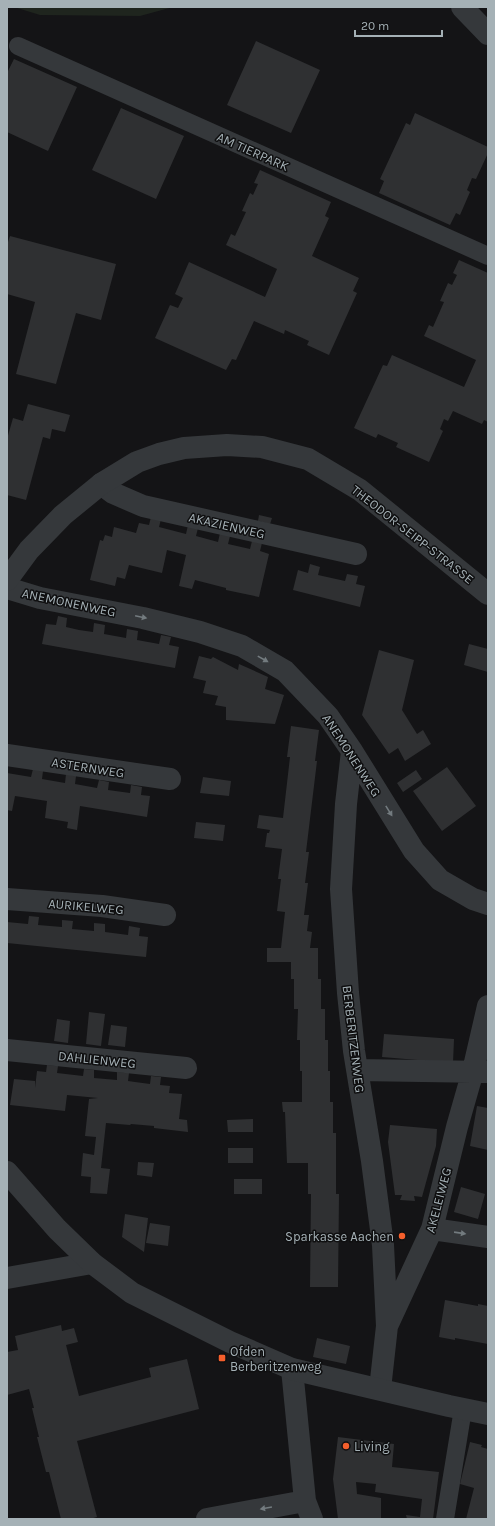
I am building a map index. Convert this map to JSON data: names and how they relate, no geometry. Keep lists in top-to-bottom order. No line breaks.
{"streets":{"street":["AKAZIENWEG","THEODOR-SEIPP-STRASSE","ANEMONENWEG","ASTERNWEG","AURIKELWEG","BERBERITZENWEG","DAHLIENWEG","AKELEIWEG"],"lane":["AM TIERPARK"]},"crossings":[["AKAZIENWEG","THEODOR-SEIPP-STRASSE"],["ANEMONENWEG","BERBERITZENWEG"],["BERBERITZENWEG","AKELEIWEG"]],"one_way":["ANEMONENWEG"],"places":{"other":["Sparkasse Aachen","Living"],"transit":["Ofden Berberitzenweg"]},"scale_bar":"20 m"}
